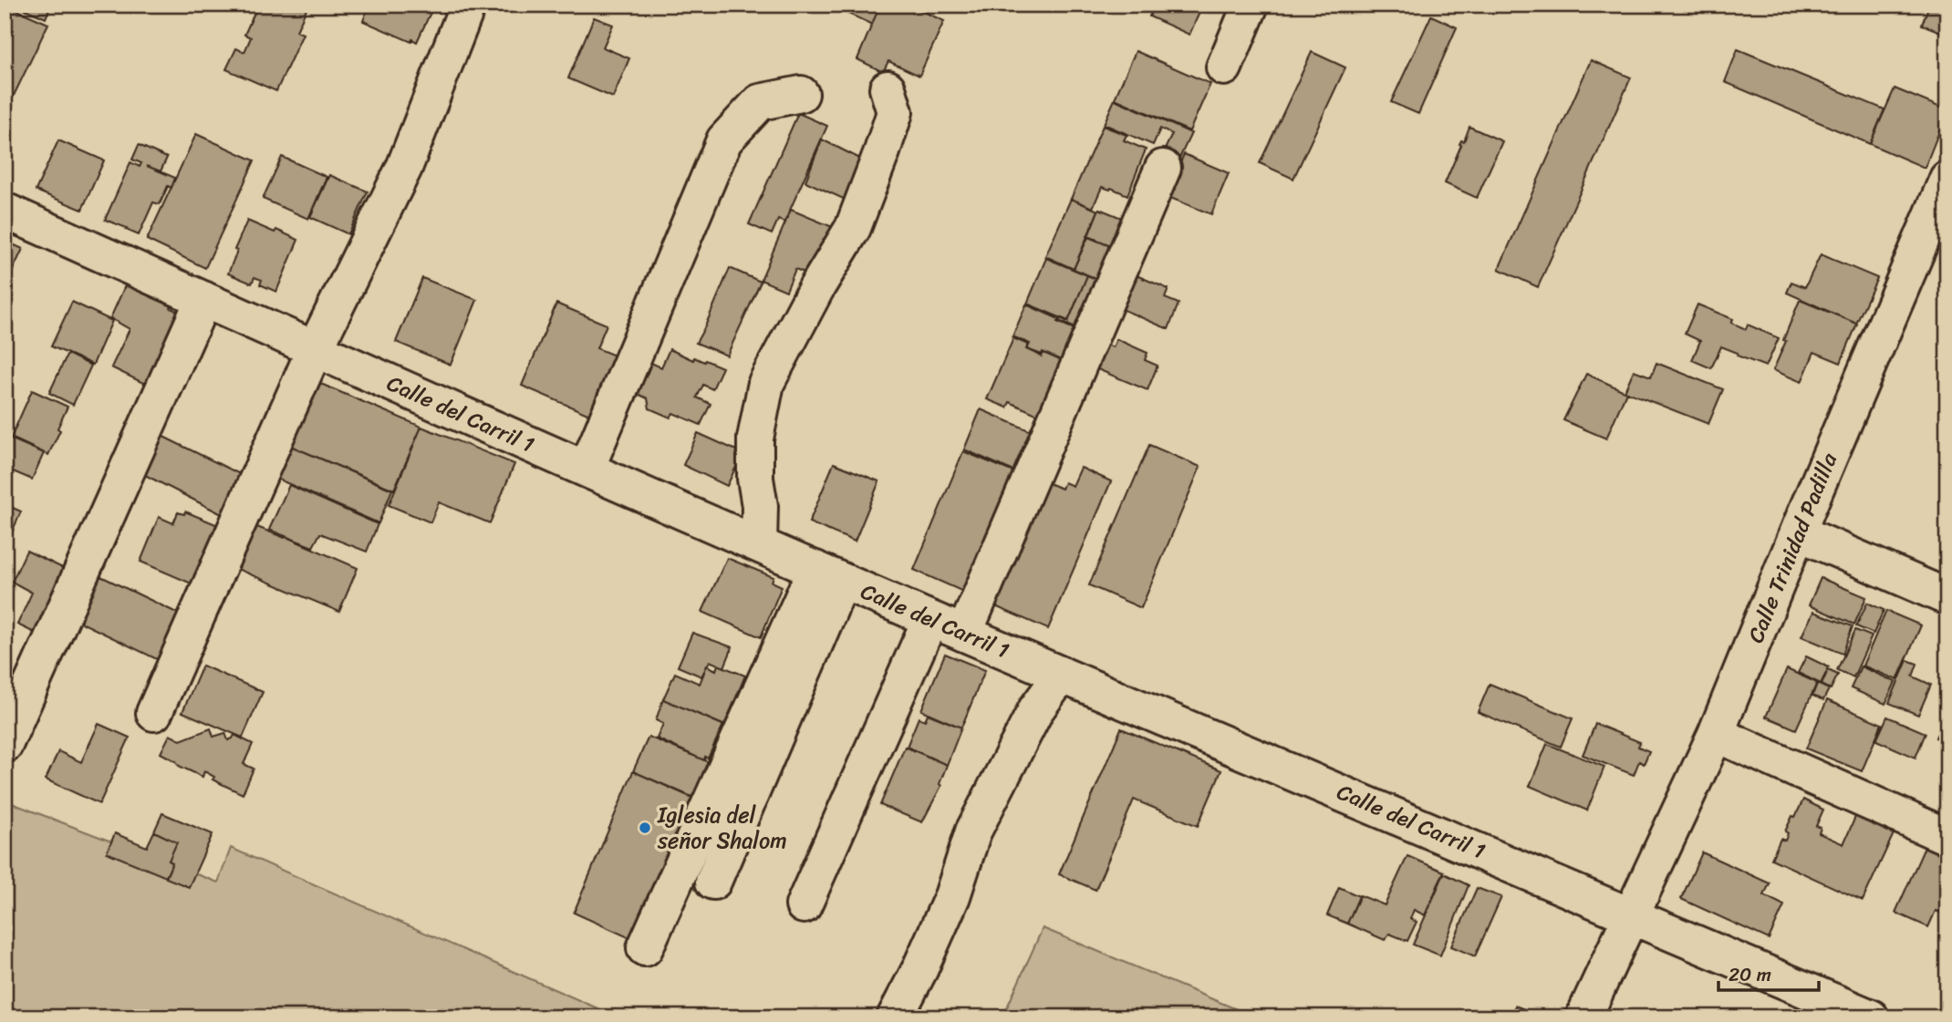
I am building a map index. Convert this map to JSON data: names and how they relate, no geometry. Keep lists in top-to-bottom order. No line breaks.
{"streets":{"street":["Calle del Carril 1","Calle Trinidad Padilla"]},"crossings":[["Calle del Carril 1","Calle Trinidad Padilla"]],"places":["Iglesia del señor Shalom"],"scale_bar":"20 m"}
